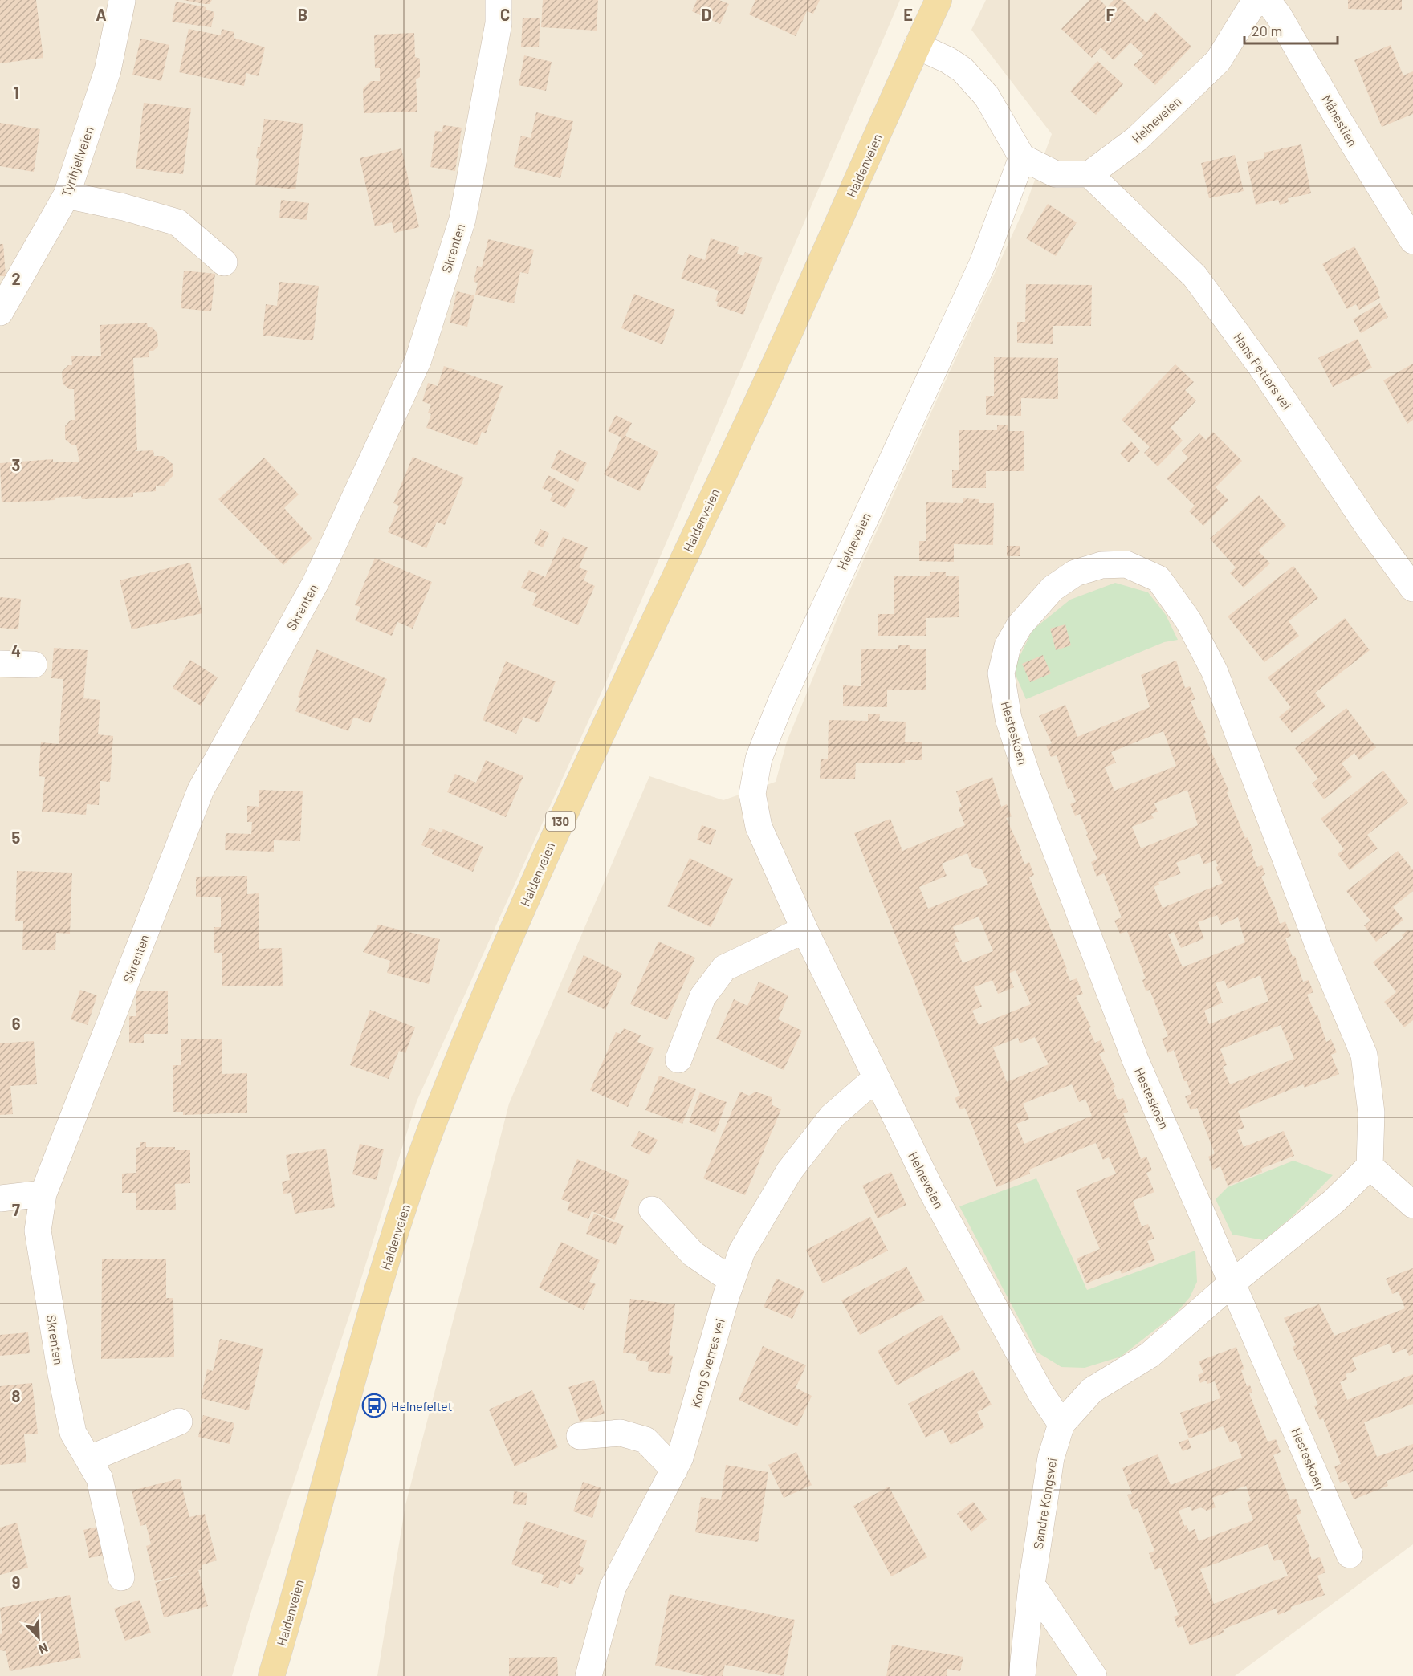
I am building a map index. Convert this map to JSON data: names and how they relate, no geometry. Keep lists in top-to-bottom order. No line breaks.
{"streets":{"main road":["Haldenveien","130"],"street":["Helneveien","Månestien","Tyrihjellveien","Skrenten","Hans Petters vei","Hesteskoen","Kong Sverres vei","Søndre Kongsvei"]},"crossings":[["Helneveien","Hans Petters vei"],["Helneveien","Kong Sverres vei"],["Helneveien","Søndre Kongsvei"]],"places":{"bus stop":["Helnefeltet"]},"scale_bar":"20 m","north":"bottom right","grid":{"columns":["A","B","C","D","E","F"],"rows":["1","2","3","4","5","6","7","8","9"]}}
